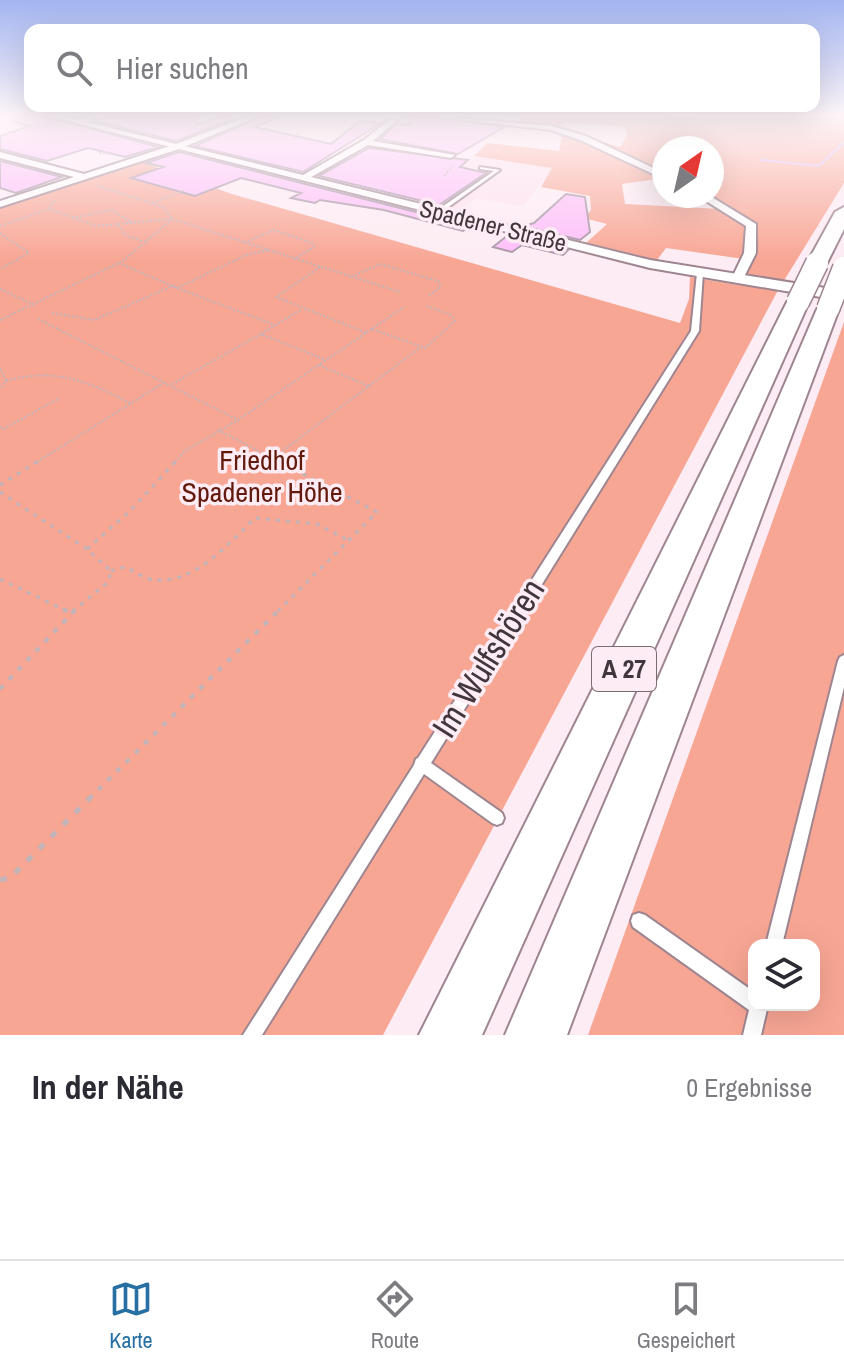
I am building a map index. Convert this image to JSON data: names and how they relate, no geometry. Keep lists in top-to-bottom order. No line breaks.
{"streets":{"highway":["A 27"],"street":["Spadener Straße"],"lane":["Im Wulfshören"]},"crossings":[["Spadener Straße","Im Wulfshören"],["Spadener Straße","A 27"]],"parks":["Friedhof Spadener Höhe"],"north":"top right","page":{"search":"Hier suchen","heading":["In der Nähe","0 Ergebnisse"],"nav":["Karte","Route","Gespeichert"]}}
